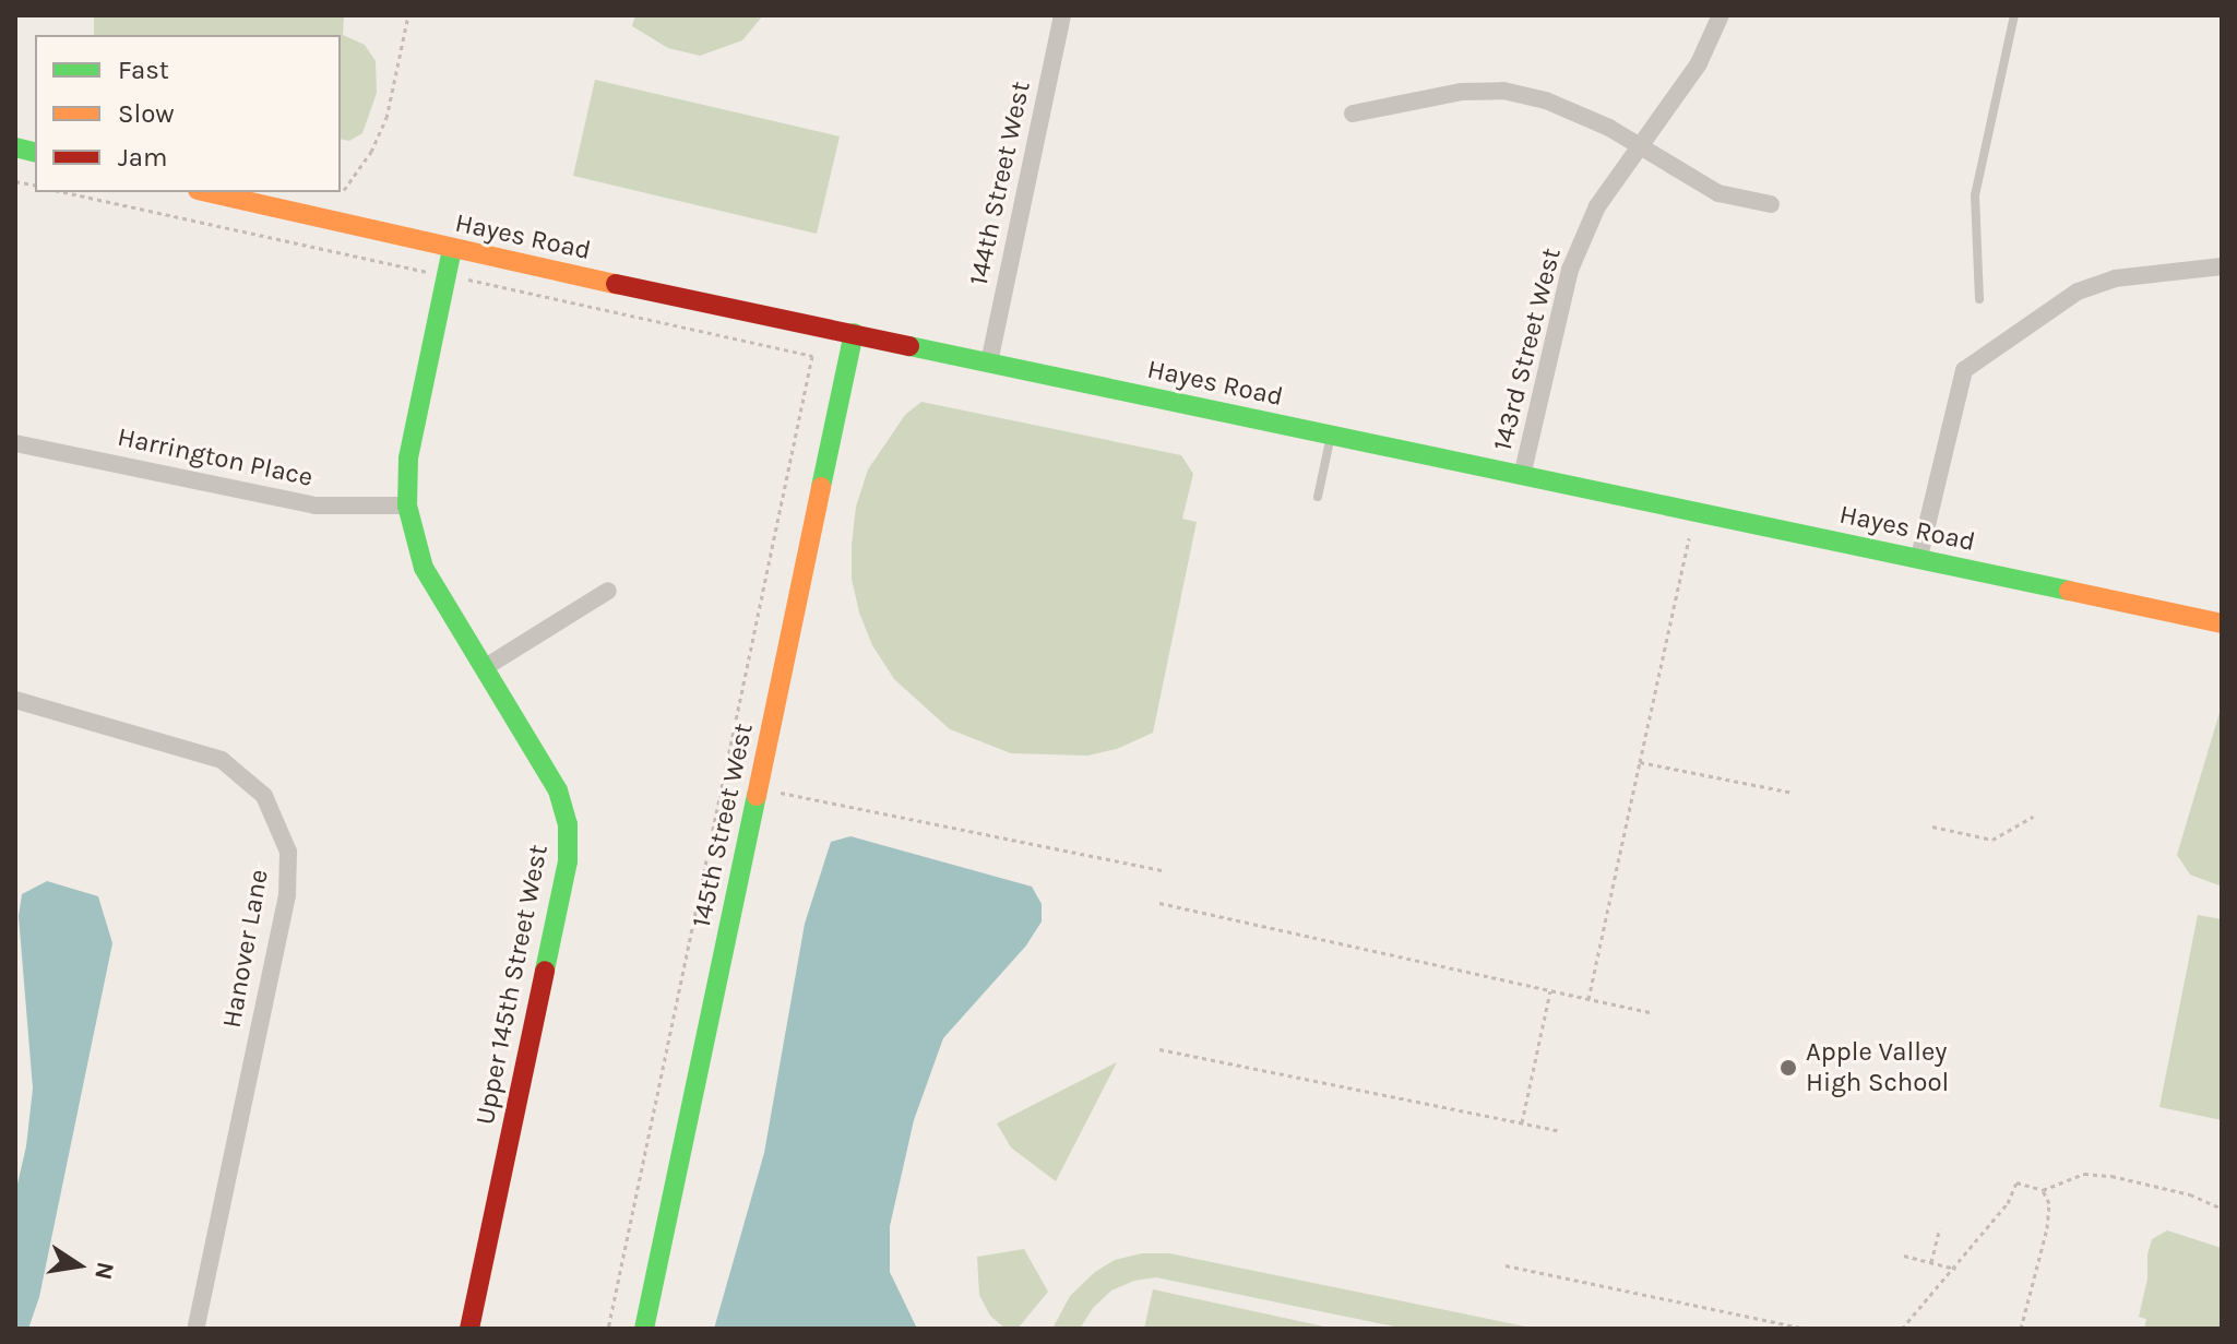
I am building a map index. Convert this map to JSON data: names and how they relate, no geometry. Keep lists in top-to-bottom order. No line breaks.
{"streets":{"street":["144th Street West","Hayes Road","143rd Street West","Harrington Place","145th Street West","Hanover Lane","Upper 145th Street West"]},"crossings":[["144th Street West","Hayes Road"],["Hayes Road","143rd Street West"],["Hayes Road","145th Street West"],["Hayes Road","Upper 145th Street West"],["Harrington Place","Upper 145th Street West"]],"places":["Apple Valley High School"],"legend":["Fast","Slow","Jam"],"north":"right"}
